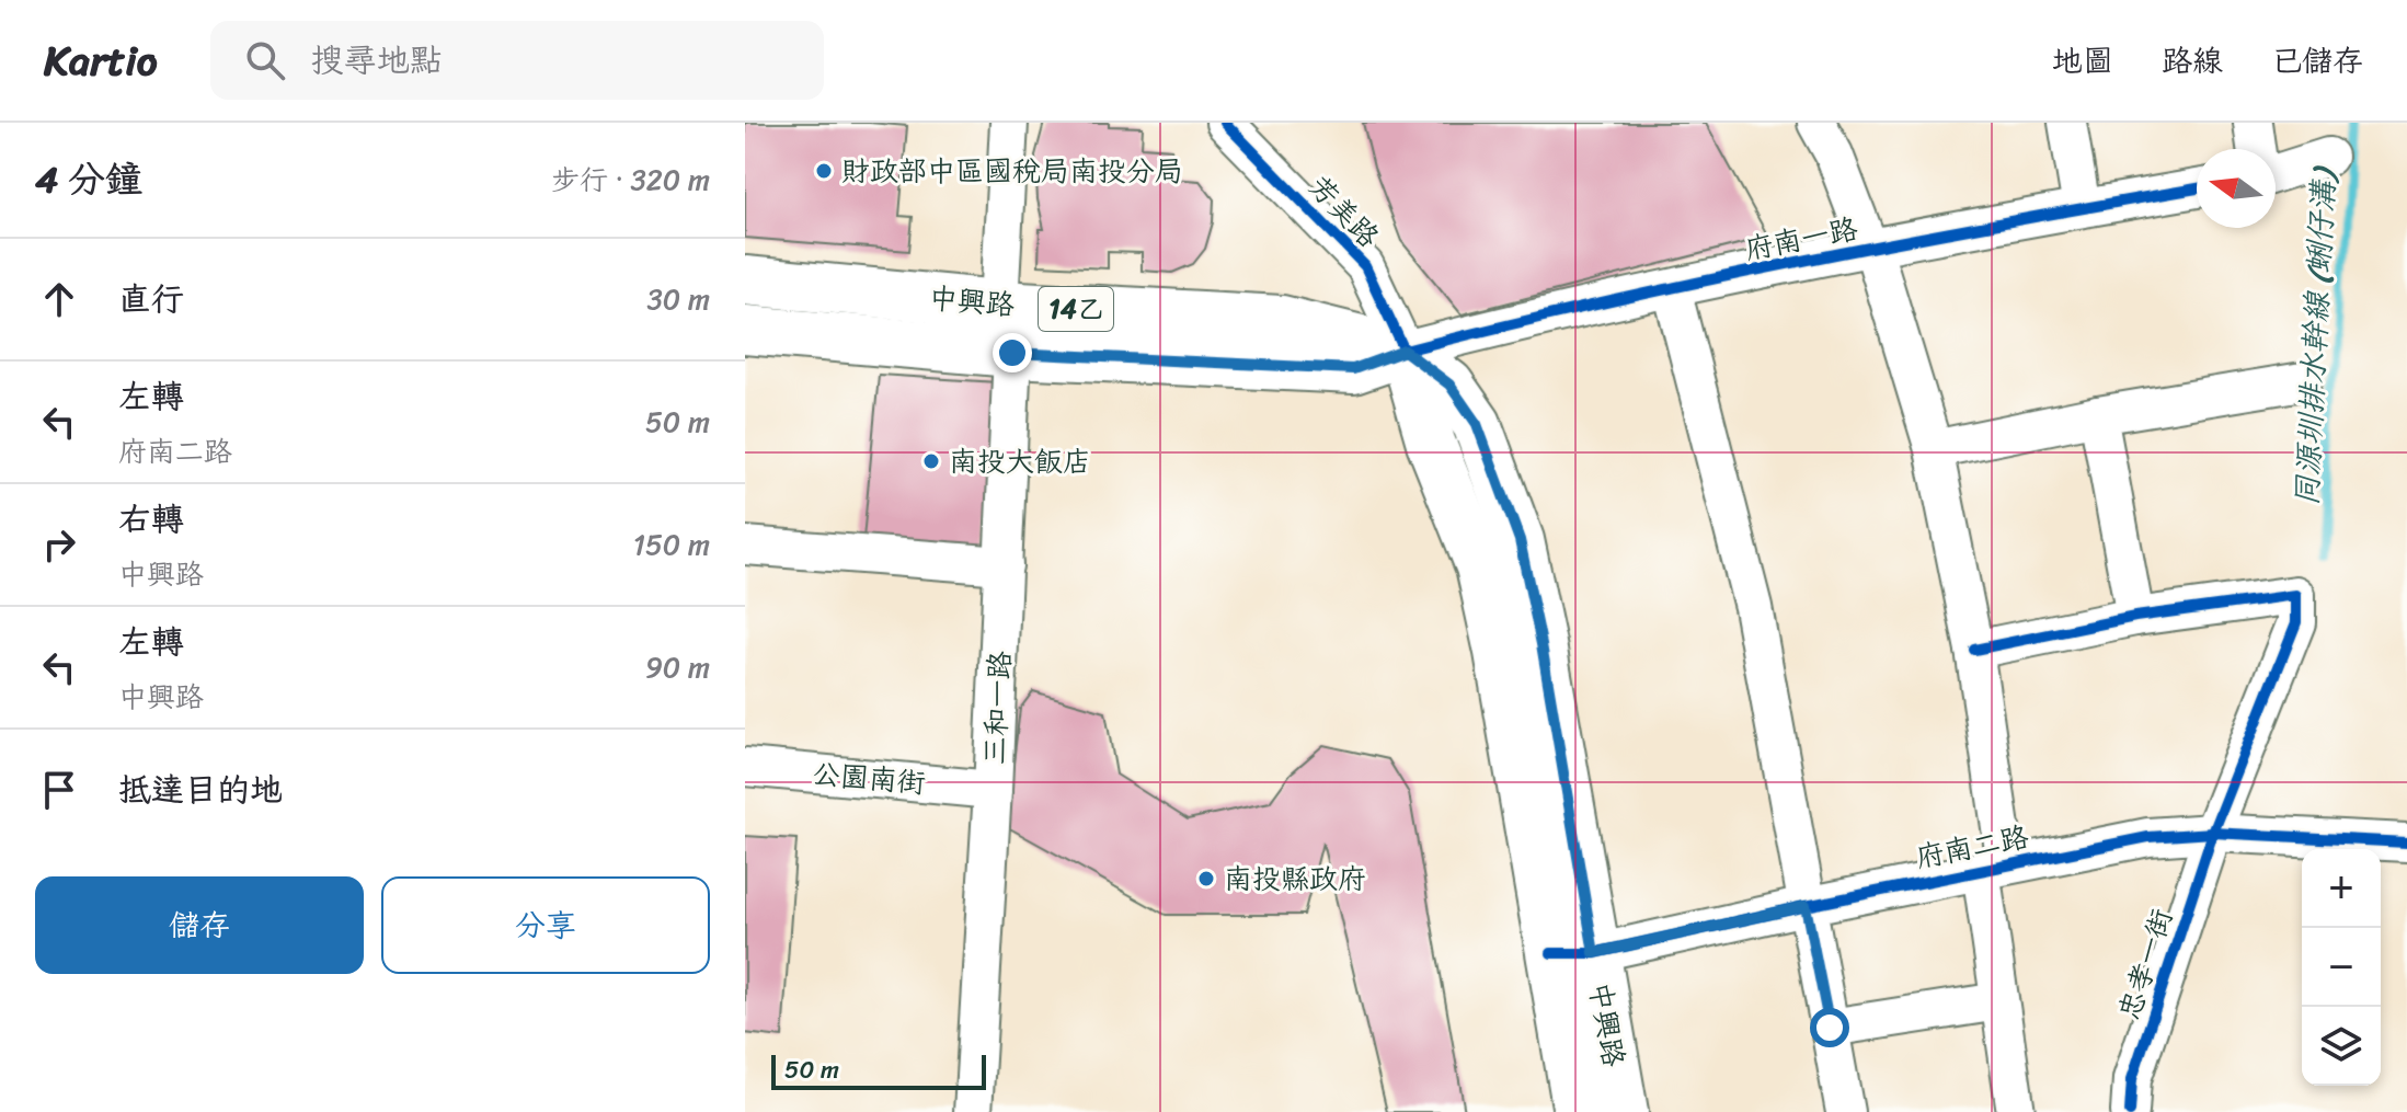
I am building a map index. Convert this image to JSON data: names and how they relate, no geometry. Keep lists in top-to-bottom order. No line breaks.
{"streets":{"main road":["中興路","14乙"],"street":["芳美路","府南一路","三和一路","公園南街","府南二路","忠孝一街"]},"crossings":[["芳美路","府南一路"],["芳美路","中興路"],["府南一路","中興路"],["中興路","三和一路"],["中興路","府南二路"],["三和一路","公園南街"],["府南二路","忠孝一街"]],"water":["同源圳排水幹線 (蜊仔溝)"],"places":["財政部中區國稅局南投分局","南投大飯店","南投縣政府"],"scale_bar":"50 m","north":"left","page":{"header":"Kartio","search":"搜尋地點","nav":["地圖","路線","已儲存"],"heading":["4 分鐘","步行 · 320 m"],"list":[["直行","30 m"],["左轉","府南二路","50 m"],["右轉","中興路","150 m"],["左轉","中興路","90 m"],"抵達目的地"],"map_buttons":["+","−"],"buttons":["儲存","分享"],"scale":"50 m"}}
